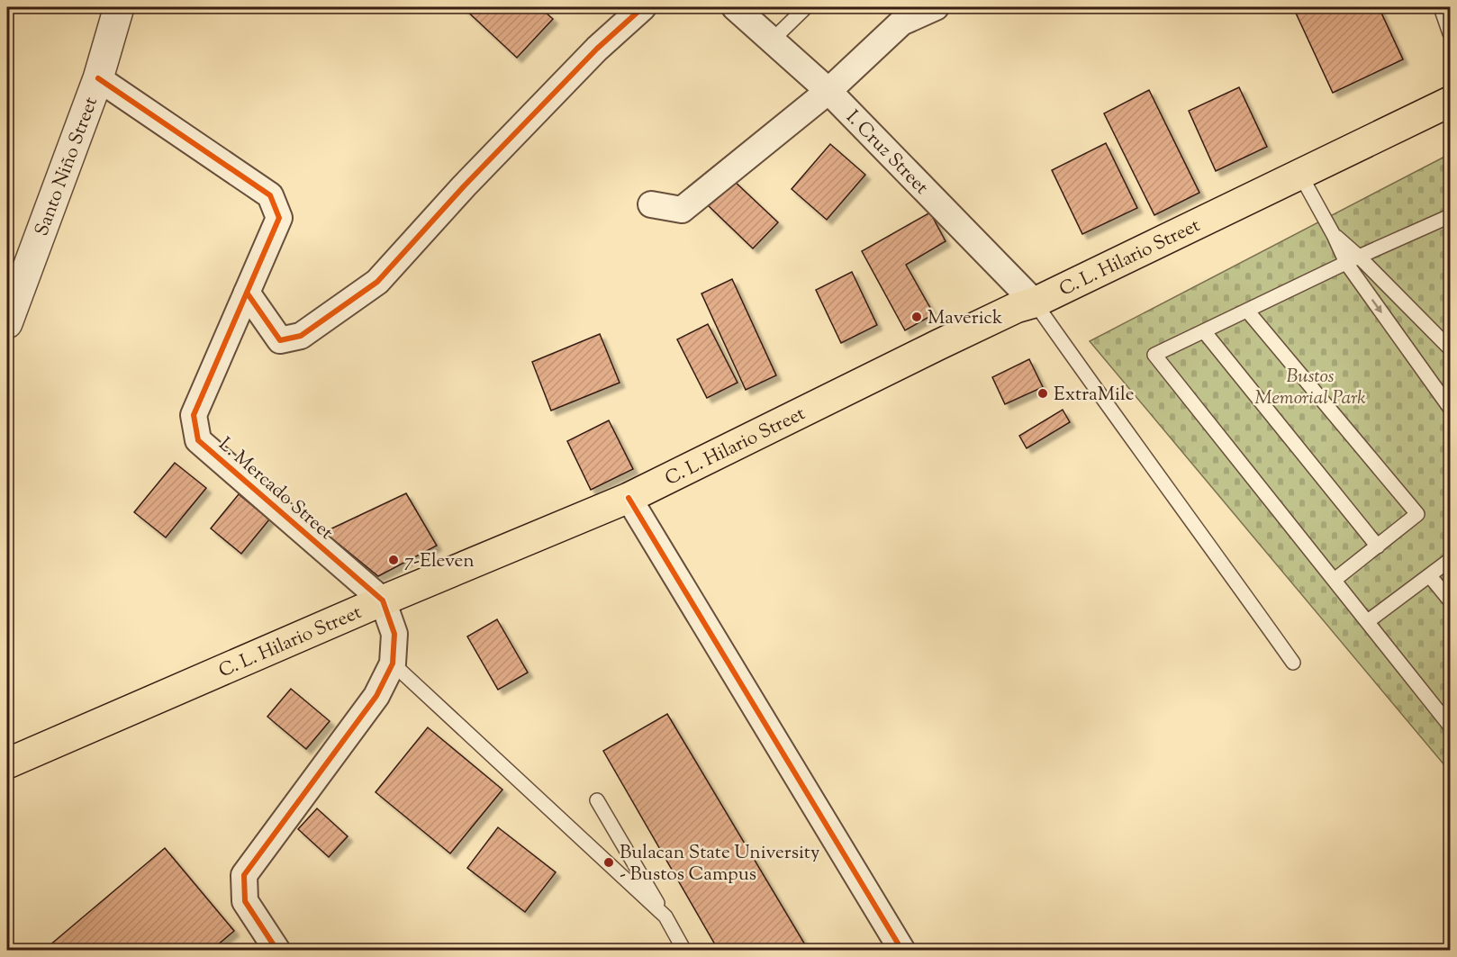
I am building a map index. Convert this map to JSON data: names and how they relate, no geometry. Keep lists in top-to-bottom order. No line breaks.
{"streets":{"main road":["C. L. Hilario Street"],"street":["I. Cruz Street","Santo Niño Street","L. Mercado Street"]},"crossings":[["I. Cruz Street","C. L. Hilario Street"],["Santo Niño Street","L. Mercado Street"],["C. L. Hilario Street","L. Mercado Street"]],"parks":["Bustos Memorial Park"],"places":["Maverick","ExtraMile","7-Eleven","Bulacan State University - Bustos Campus"]}
